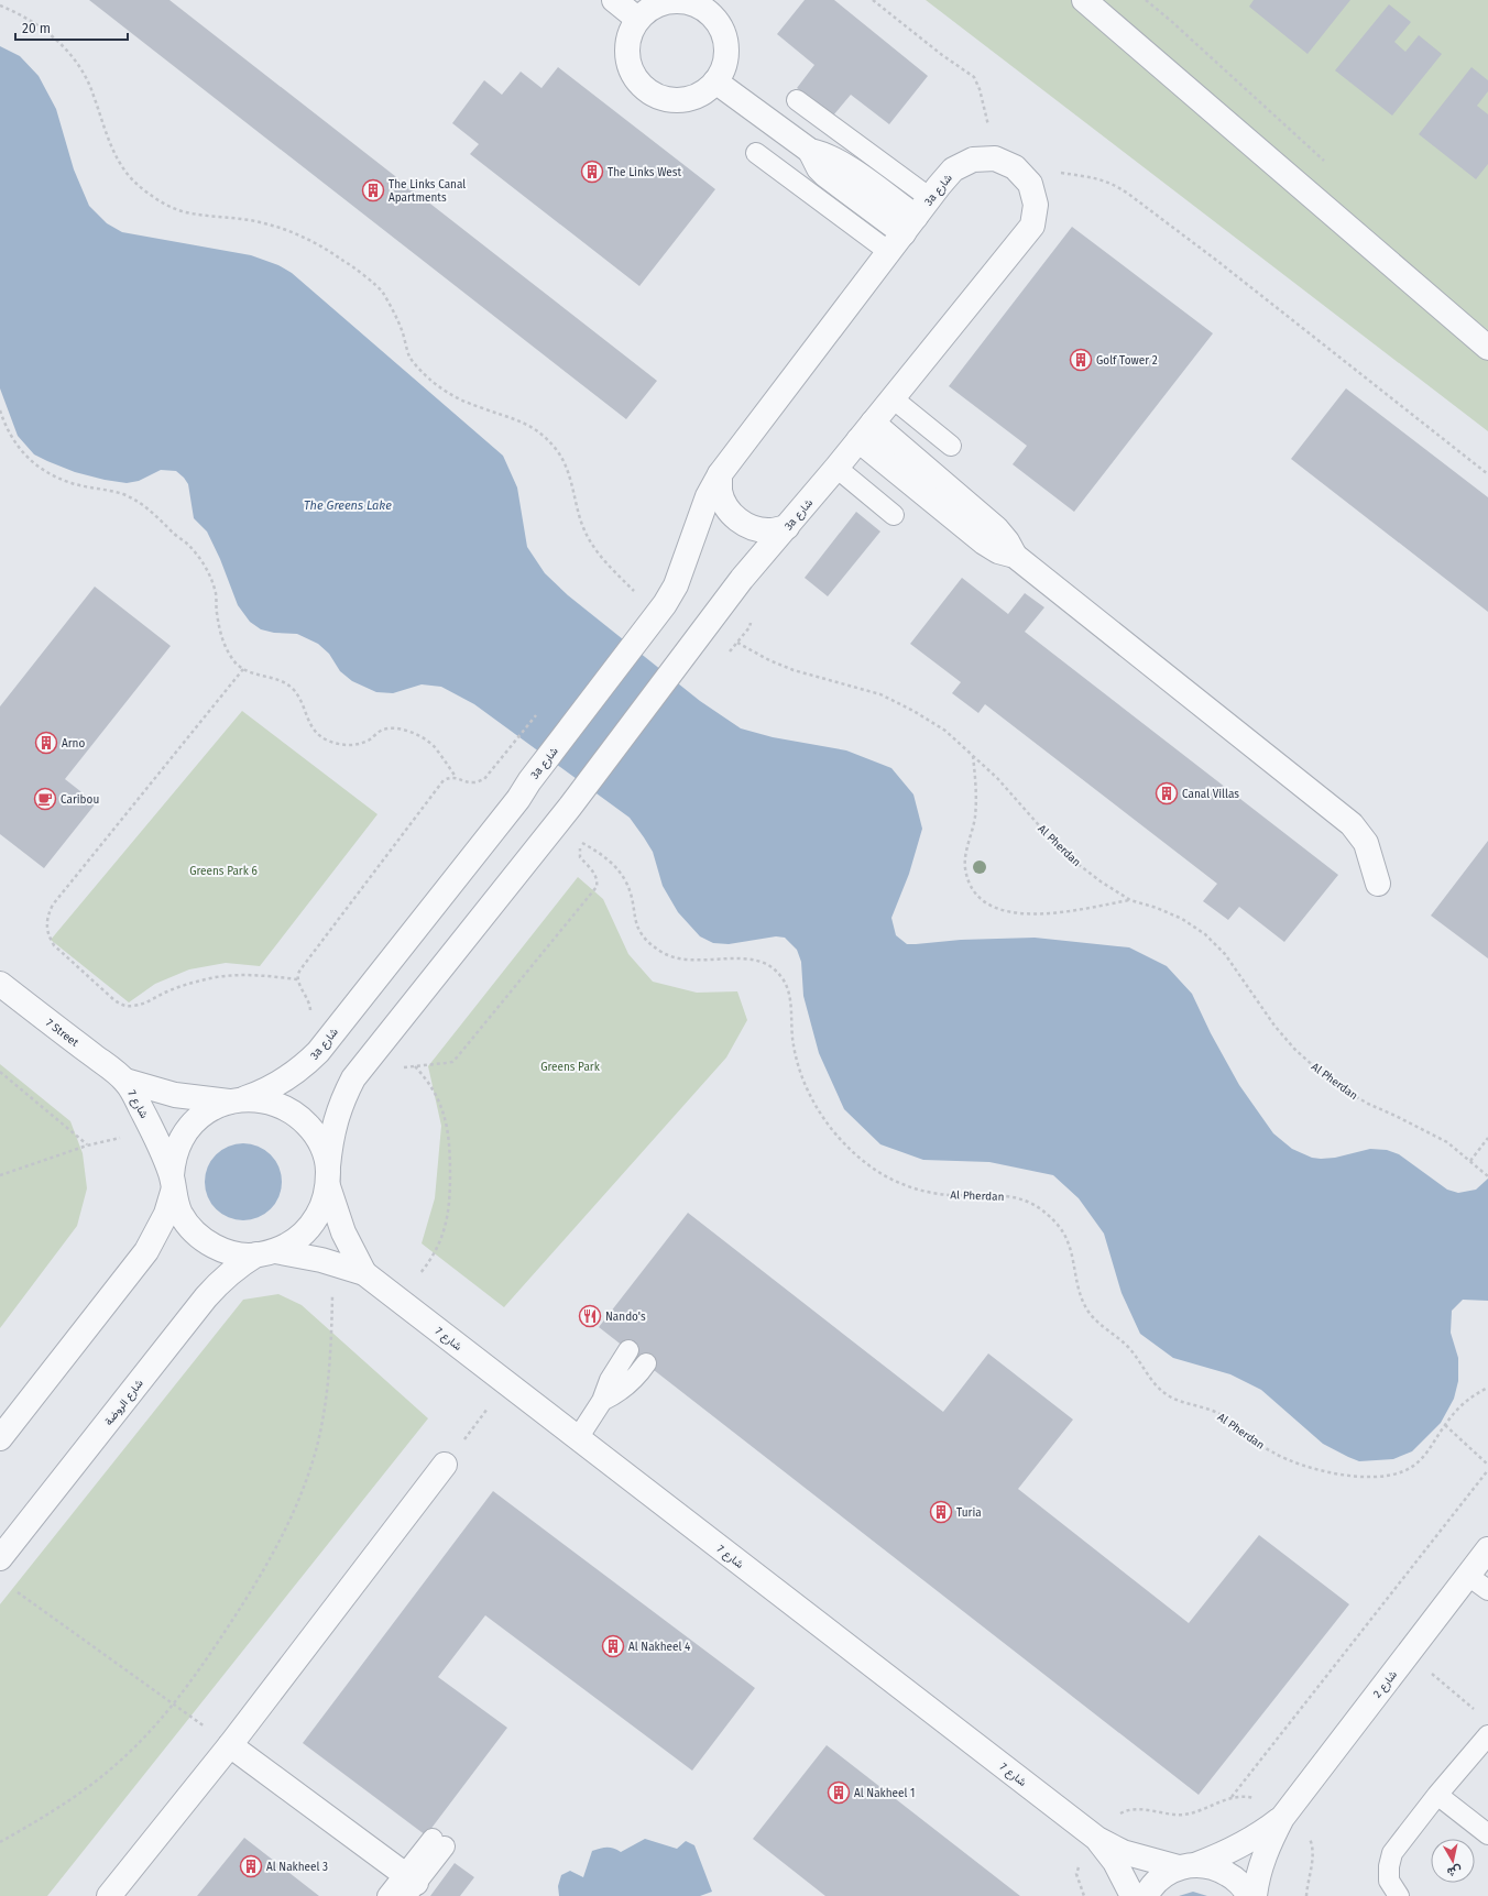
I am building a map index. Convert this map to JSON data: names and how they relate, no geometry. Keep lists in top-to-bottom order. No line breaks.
{"streets":{"street":["3a شارع","7 Street","شارع 7","شارع الروضة","شارع 2"],"path":["Al Pherdan"]},"crossings":[["3a شارع","شارع 7"],["3a شارع","شارع الروضة"],["7 Street","شارع 7"],["شارع 7","شارع الروضة"],["شارع 7","شارع 2"]],"water":["The Greens Lake"],"parks":["Greens Park 6","Greens Park"],"places":{"building":["The Links West","The Links Canal Apartments","Golf Tower 2","Arno","Canal Villas","Turia","Al Nakheel 4","Al Nakheel 1","Al Nakheel 3"],"cafe":["Caribou"],"restaurant":["Nando's"]},"scale_bar":"20 m","north":"bottom"}
